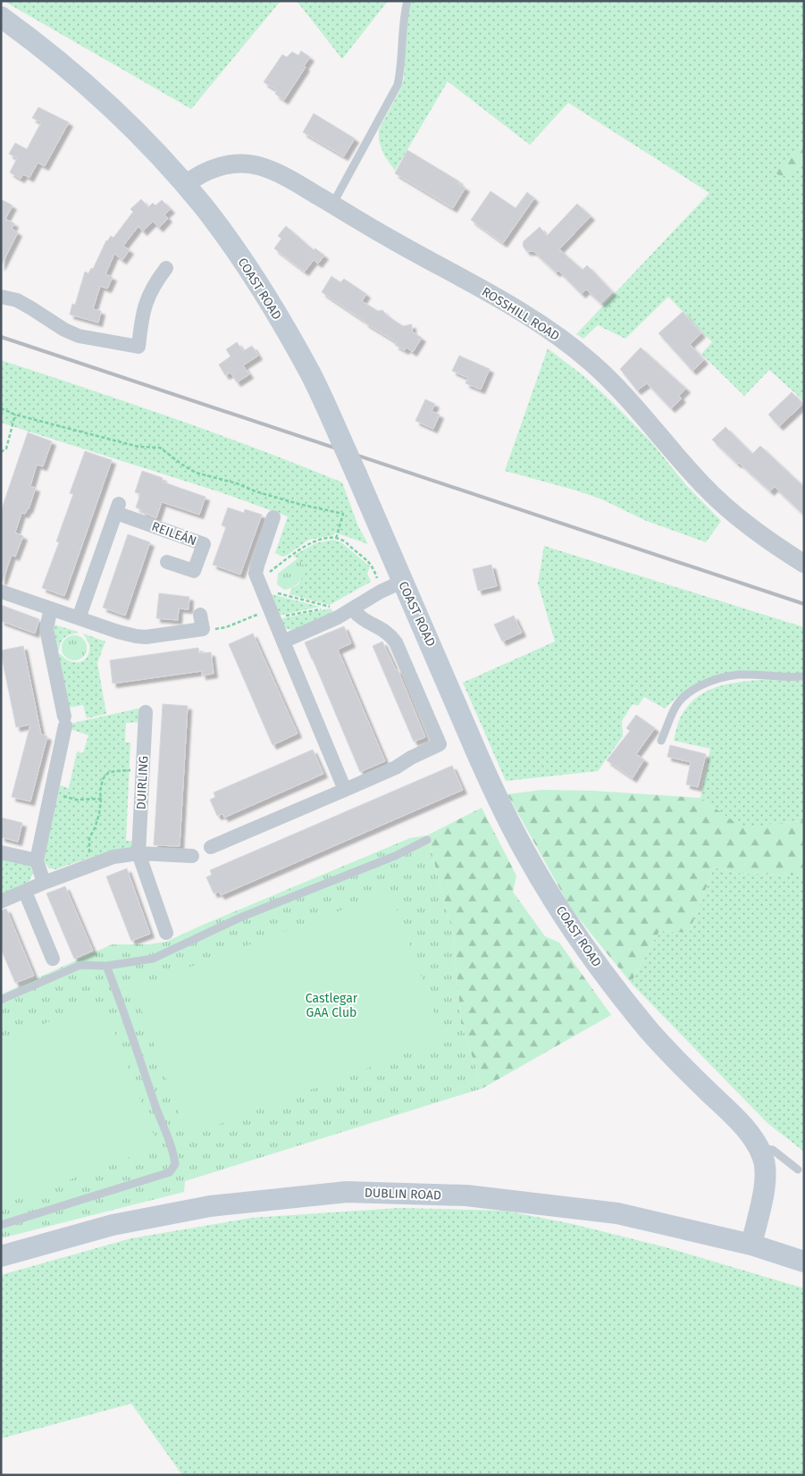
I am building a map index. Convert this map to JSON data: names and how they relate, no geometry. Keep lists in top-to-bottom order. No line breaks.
{"streets":{"main road":["COAST ROAD","DUBLIN ROAD"],"street":["ROSSHILL ROAD","REILEÁN","DUIRLING"]},"crossings":[["COAST ROAD","ROSSHILL ROAD"],["COAST ROAD","DUBLIN ROAD"]],"parks":["Castlegar GAA Club"]}
